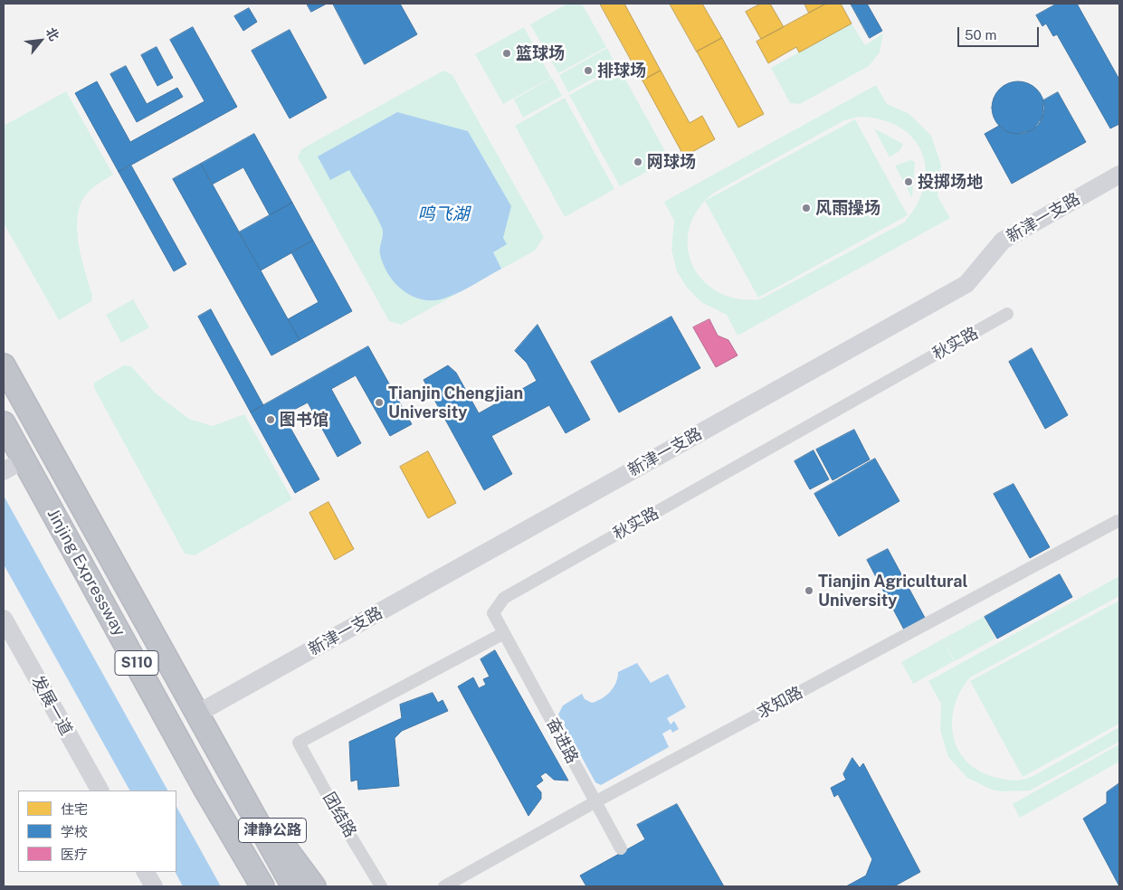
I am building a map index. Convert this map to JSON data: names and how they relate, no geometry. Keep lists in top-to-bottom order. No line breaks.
{"streets":{"highway":["Jinjing Expressway","S110","津静公路"],"street":["新津一支路","秋实路","求知路","发展一道","奋进路","团结路"]},"crossings":[["新津一支路","Jinjing Expressway"],["秋实路","奋进路"],["秋实路","团结路"],["Jinjing Expressway","津静公路"],["求知路","奋进路"],["奋进路","团结路"]],"water":["鸣飞湖"],"places":["篮球场","排球场","网球场","投掷场地","风雨操场","Tianjin Chengjian University","图书馆","Tianjin Agricultural University"],"legend":["住宅","学校","医疗"],"scale_bar":"50 m","north":"top right"}
